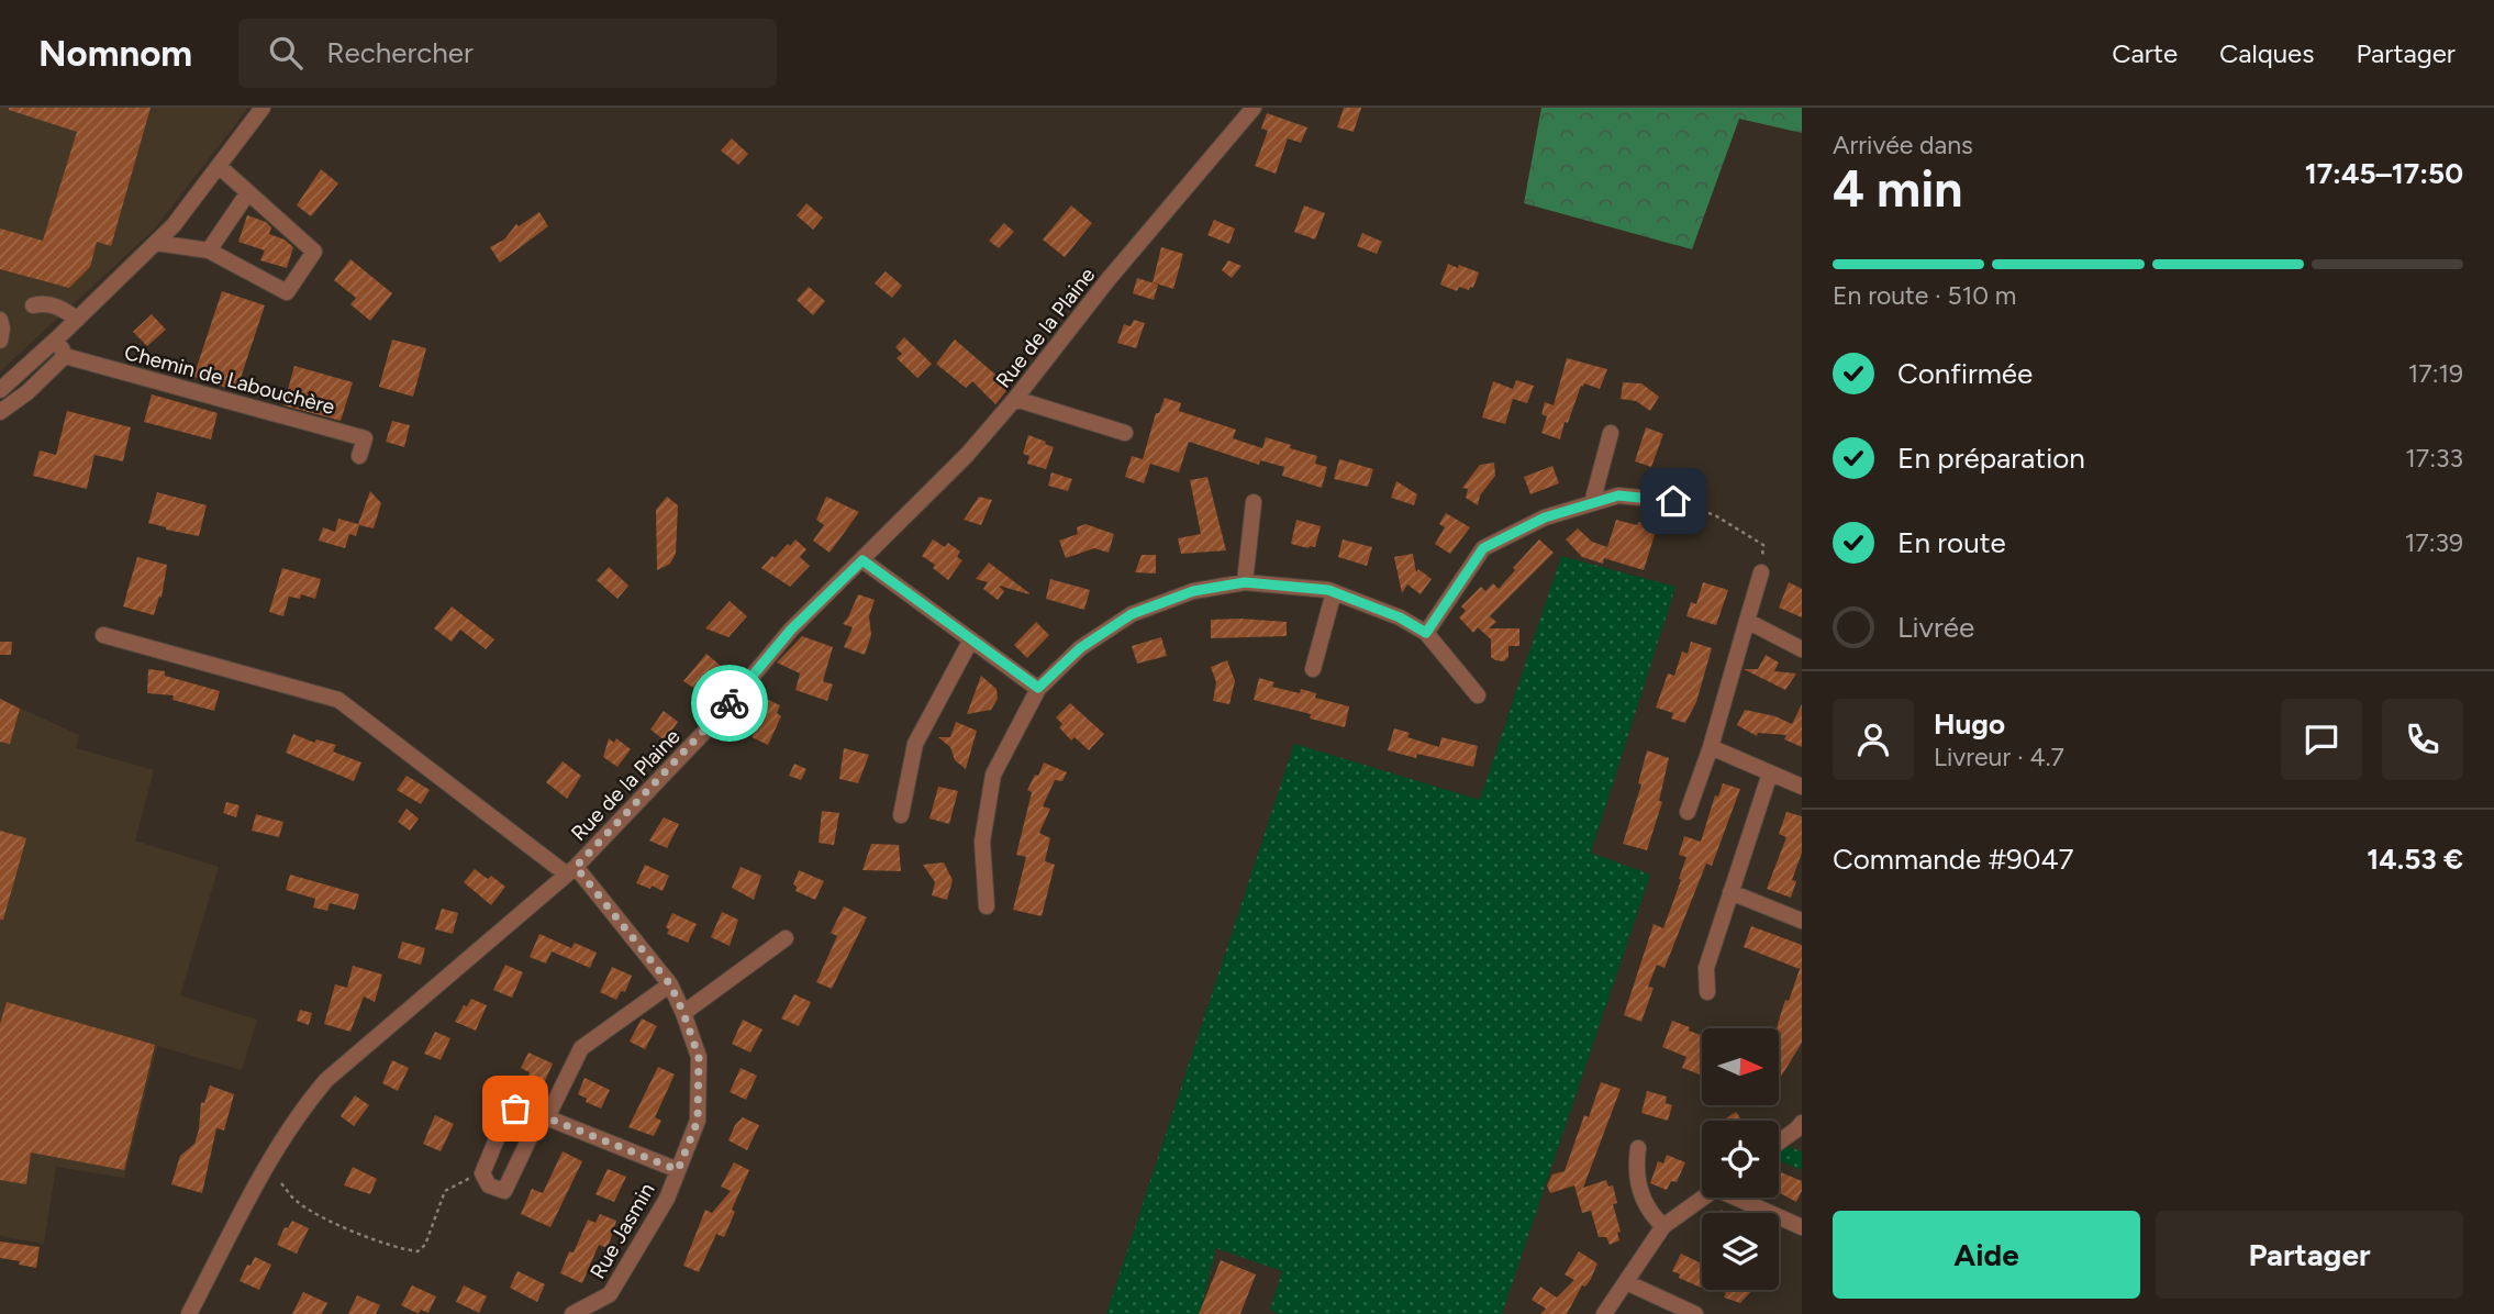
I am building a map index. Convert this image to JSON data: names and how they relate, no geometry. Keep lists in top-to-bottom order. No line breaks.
{"streets":{"street":["Rue de la Plaine","Chemin de Labouchère","Rue Jasmin"]},"crossings":[["Rue de la Plaine","Rue Jasmin"]],"north":"right","page":{"header":"Nomnom","search":"Rechercher","nav":["Carte","Calques","Partager"],"heading":["4 min","Arrivée dans","17:45–17:50"],"panel":["Hugo","Livreur · 4.7","Commande #9047","14.53 €"],"bar":"En route · 510 m","list":[["Confirmée","17:19"],["En préparation","17:33"],["En route","17:39"],"Livrée"],"buttons":["Aide","Partager"]}}
